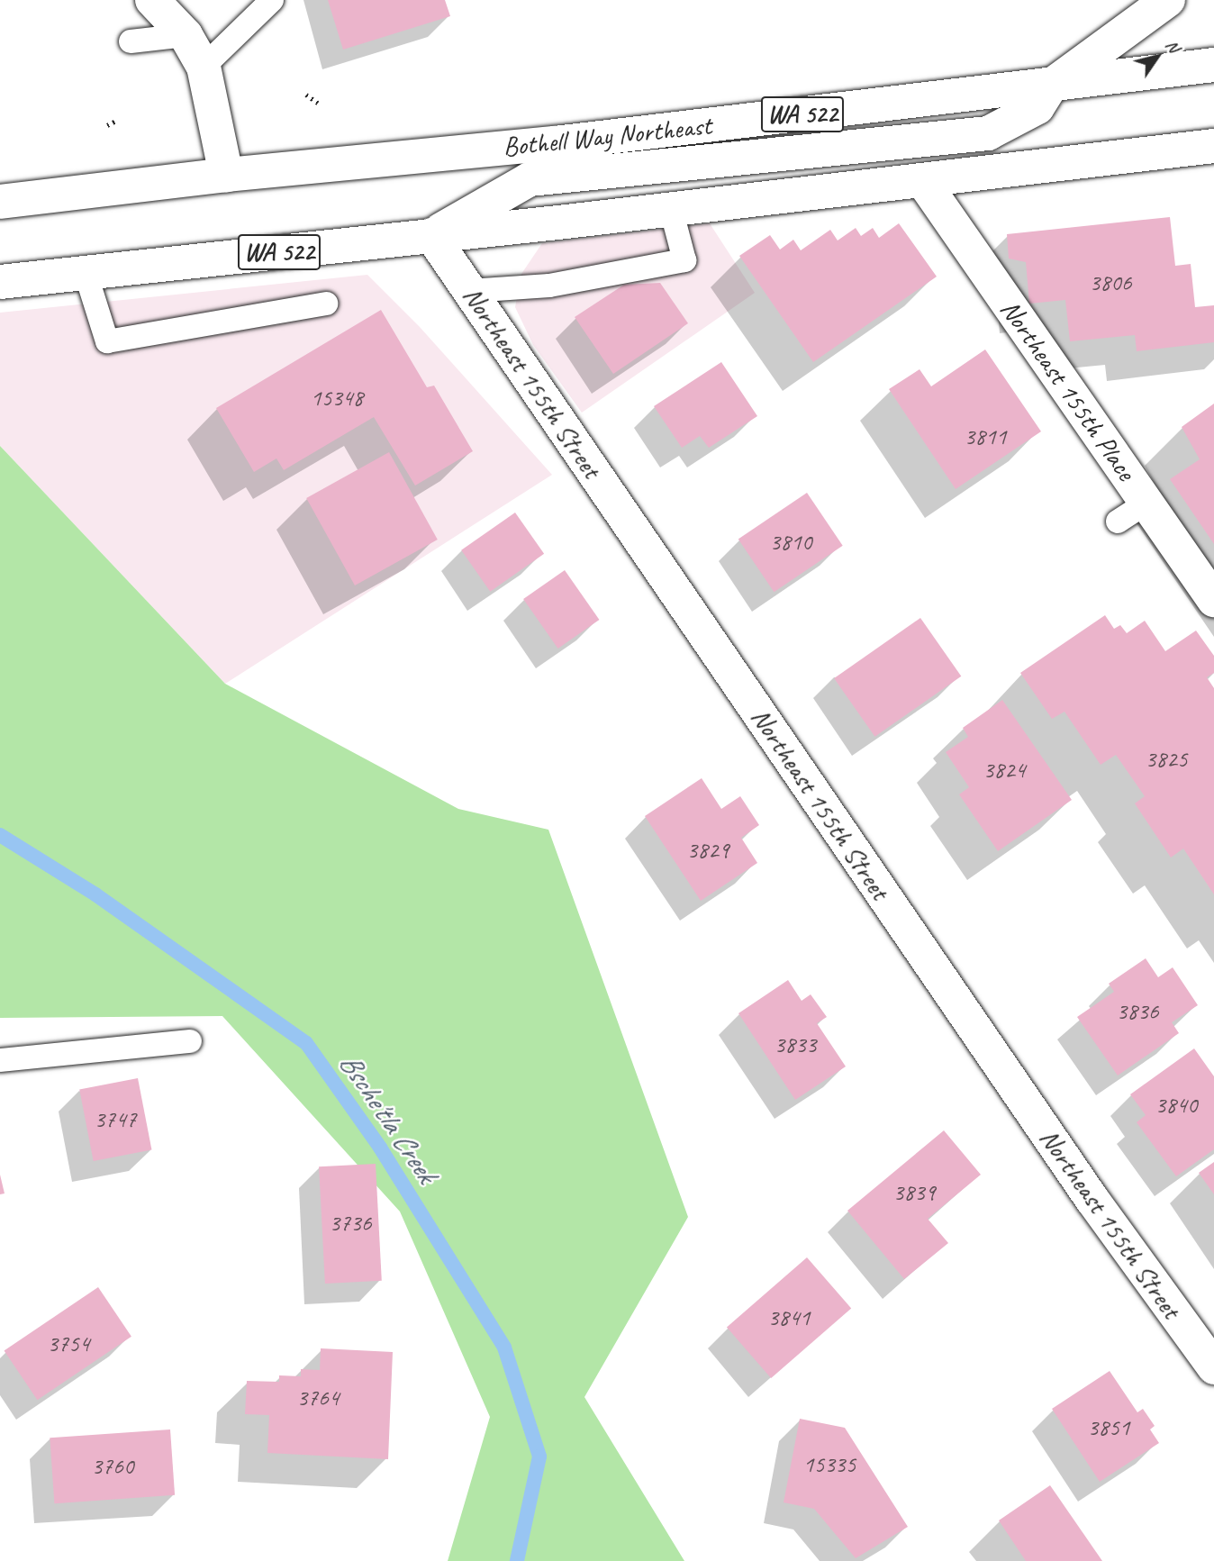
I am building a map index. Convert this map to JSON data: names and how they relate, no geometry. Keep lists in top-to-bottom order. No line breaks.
{"streets":{"main road":["WA 522","Bothell Way Northeast","Northeast 155th Street","Northeast 155th Place"]},"crossings":[["WA 522","Northeast 155th Street"],["WA 522","Northeast 155th Place"]],"water":["Bsche'tla Creek"],"house_numbers":["3806","15348","3811","3810","3825","3824","3829","3836","3833","3840","3747","3839","3736","3841","3754","3764","3851","15335","3760"],"north":"top right"}
